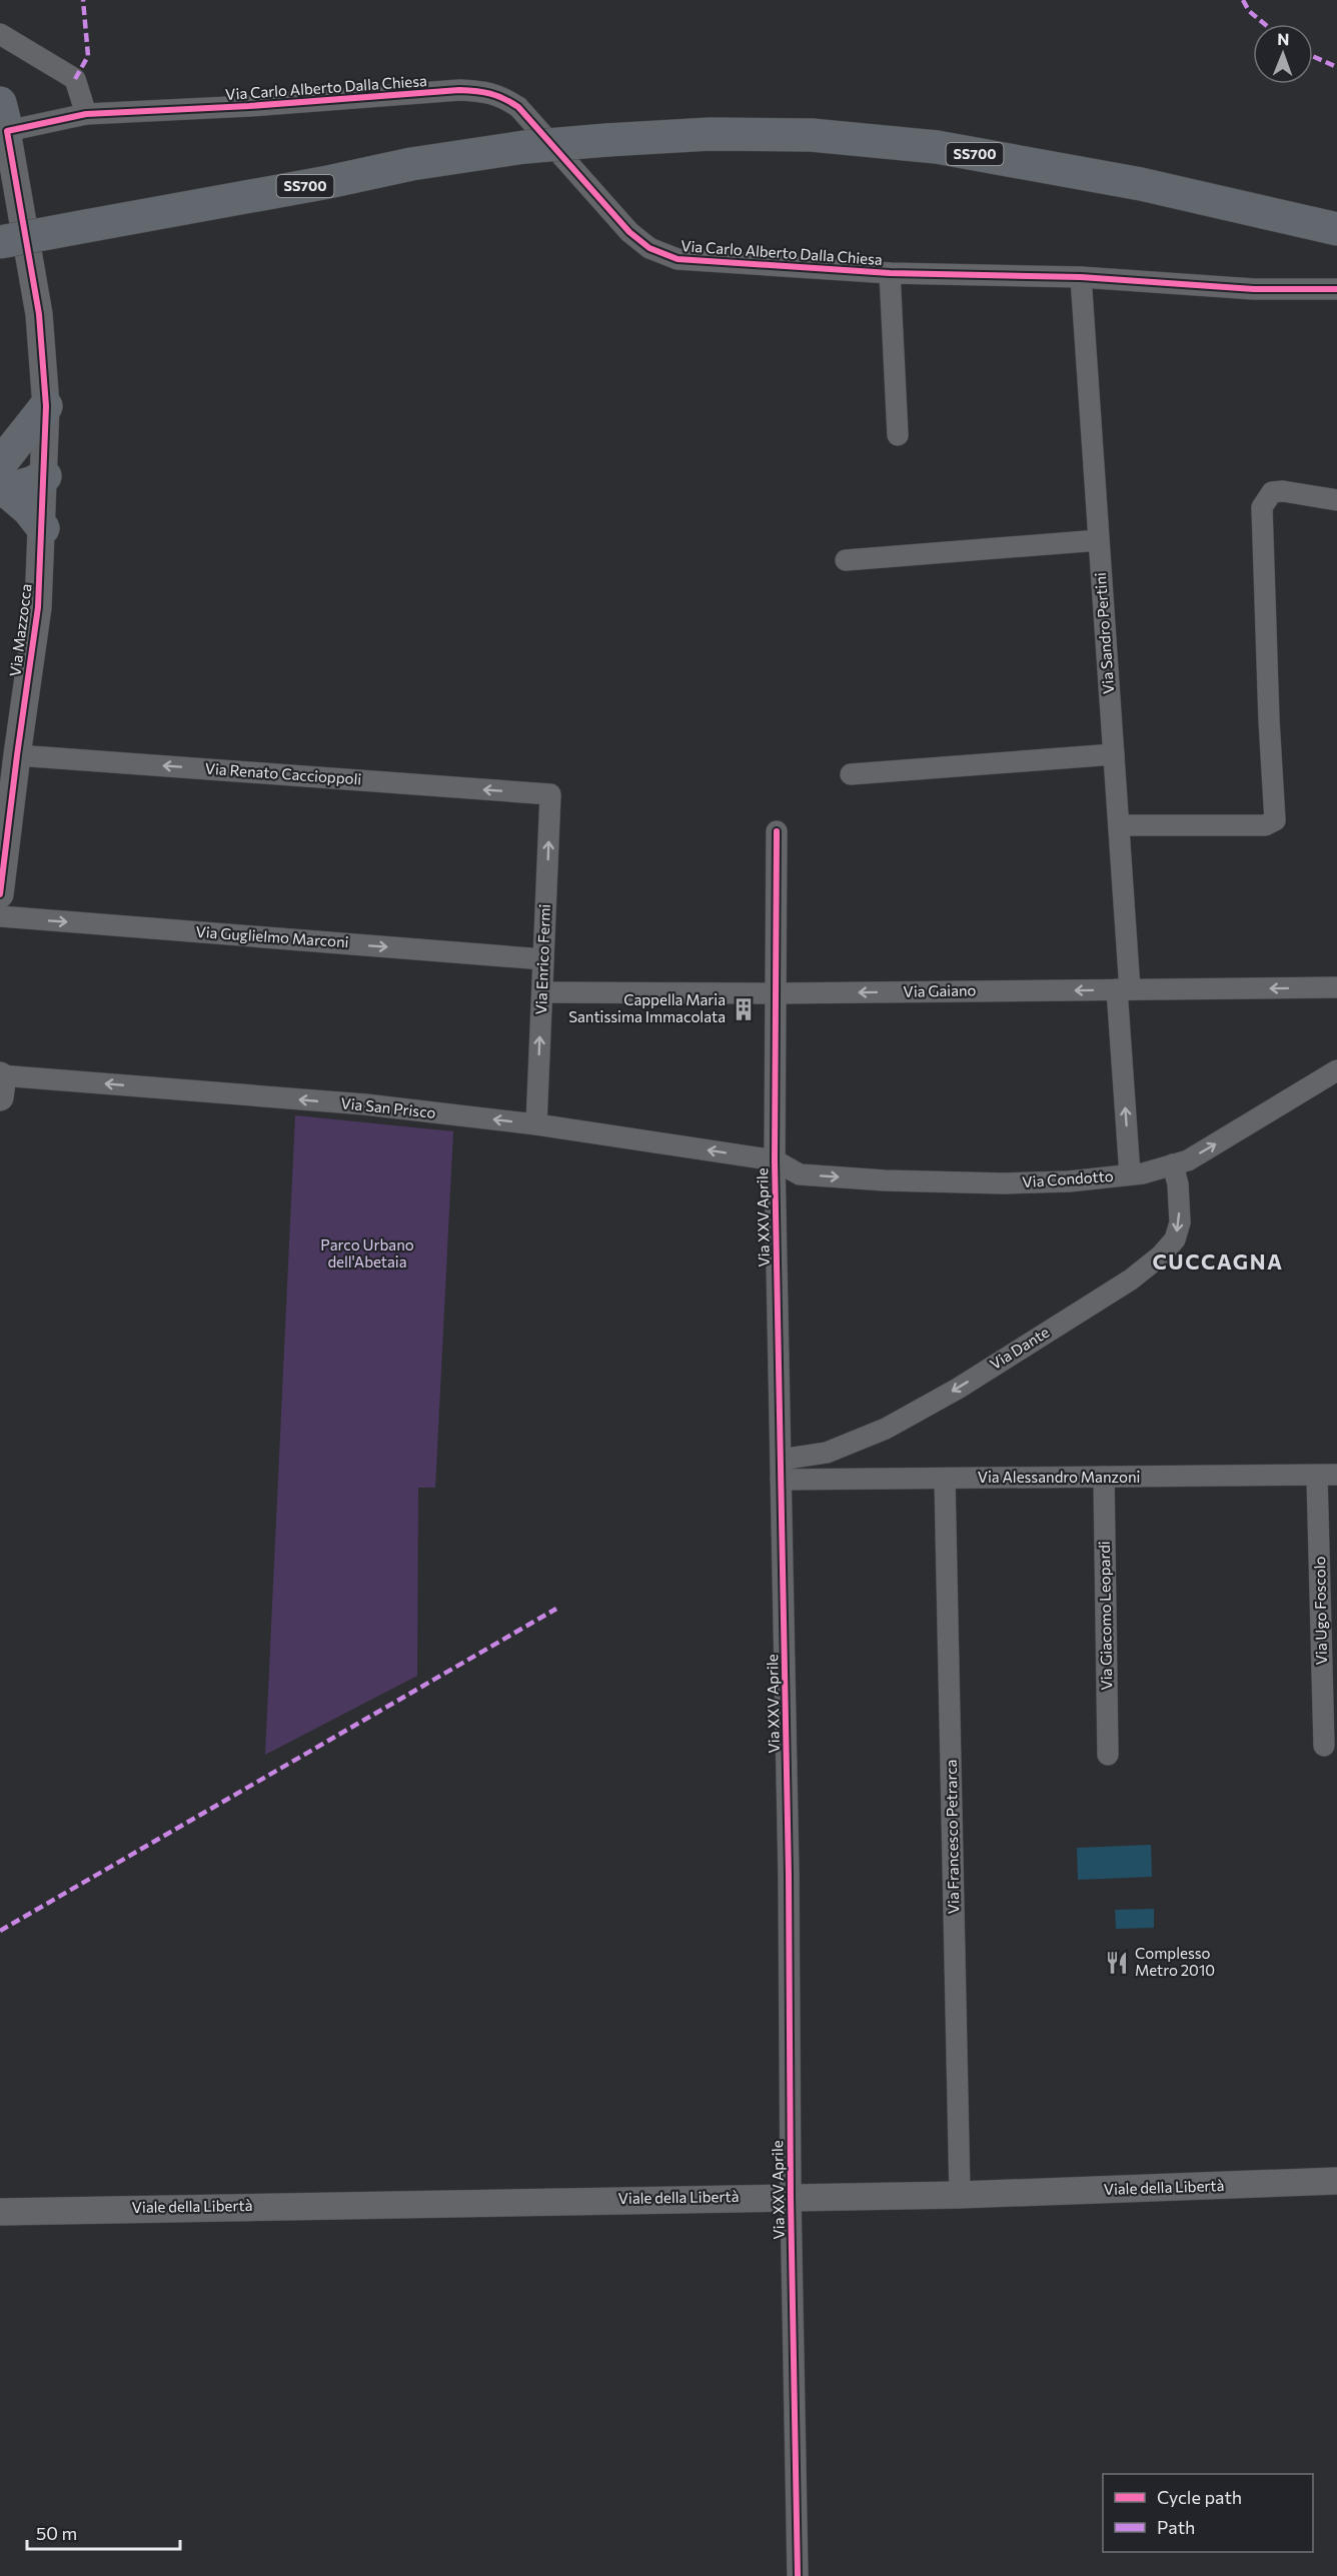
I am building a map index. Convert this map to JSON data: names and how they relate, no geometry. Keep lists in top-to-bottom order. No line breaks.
{"streets":{"highway":["SS700"],"street":["Via Carlo Alberto Dalla Chiesa","Via Mazzocca","Via Sandro Pertini","Via Renato Caccioppoli","Via Guglielmo Marconi","Via Enrico Fermi","Via Gaiano","Via San Prisco","Via Condotto","Via XXV Aprile","Via Dante","Via Alessandro Manzoni","Via Ugo Foscolo","Via Giacomo Leopardi","Via Francesco Petrarca","Viale della Libertà"]},"crossings":[["Via Carlo Alberto Dalla Chiesa","Via Mazzocca"],["Via Carlo Alberto Dalla Chiesa","Via Sandro Pertini"],["Via Mazzocca","Via Renato Caccioppoli"],["Via Sandro Pertini","Via Gaiano"],["Via Sandro Pertini","Via Condotto"],["Via Renato Caccioppoli","Via Enrico Fermi"],["Via Guglielmo Marconi","Via Enrico Fermi"],["Via Enrico Fermi","Via Gaiano"],["Via Enrico Fermi","Via San Prisco"],["Via Gaiano","Via XXV Aprile"],["Via San Prisco","Via Condotto"],["Via San Prisco","Via XXV Aprile"],["Via Condotto","Via XXV Aprile"],["Via Condotto","Via Dante"],["Via XXV Aprile","Via Dante"],["Via XXV Aprile","Via Alessandro Manzoni"],["Via XXV Aprile","Viale della Libertà"],["Via Dante","Via Alessandro Manzoni"],["Via Alessandro Manzoni","Via Ugo Foscolo"],["Via Alessandro Manzoni","Via Giacomo Leopardi"],["Via Alessandro Manzoni","Via Francesco Petrarca"],["Via Francesco Petrarca","Viale della Libertà"]],"one_way":["Via Renato Caccioppoli","Via Guglielmo Marconi","Via Enrico Fermi","Via Gaiano","Via San Prisco","Via Condotto","Via Dante"],"districts":["CUCCAGNA"],"parks":["Parco Urbano dell'Abetaia"],"places":{"building":["Cappella Maria Santissima Immacolata"],"restaurant":["Complesso Metro 2010"]},"legend":["Cycle path","Path"],"scale_bar":"50 m","north":"top"}
